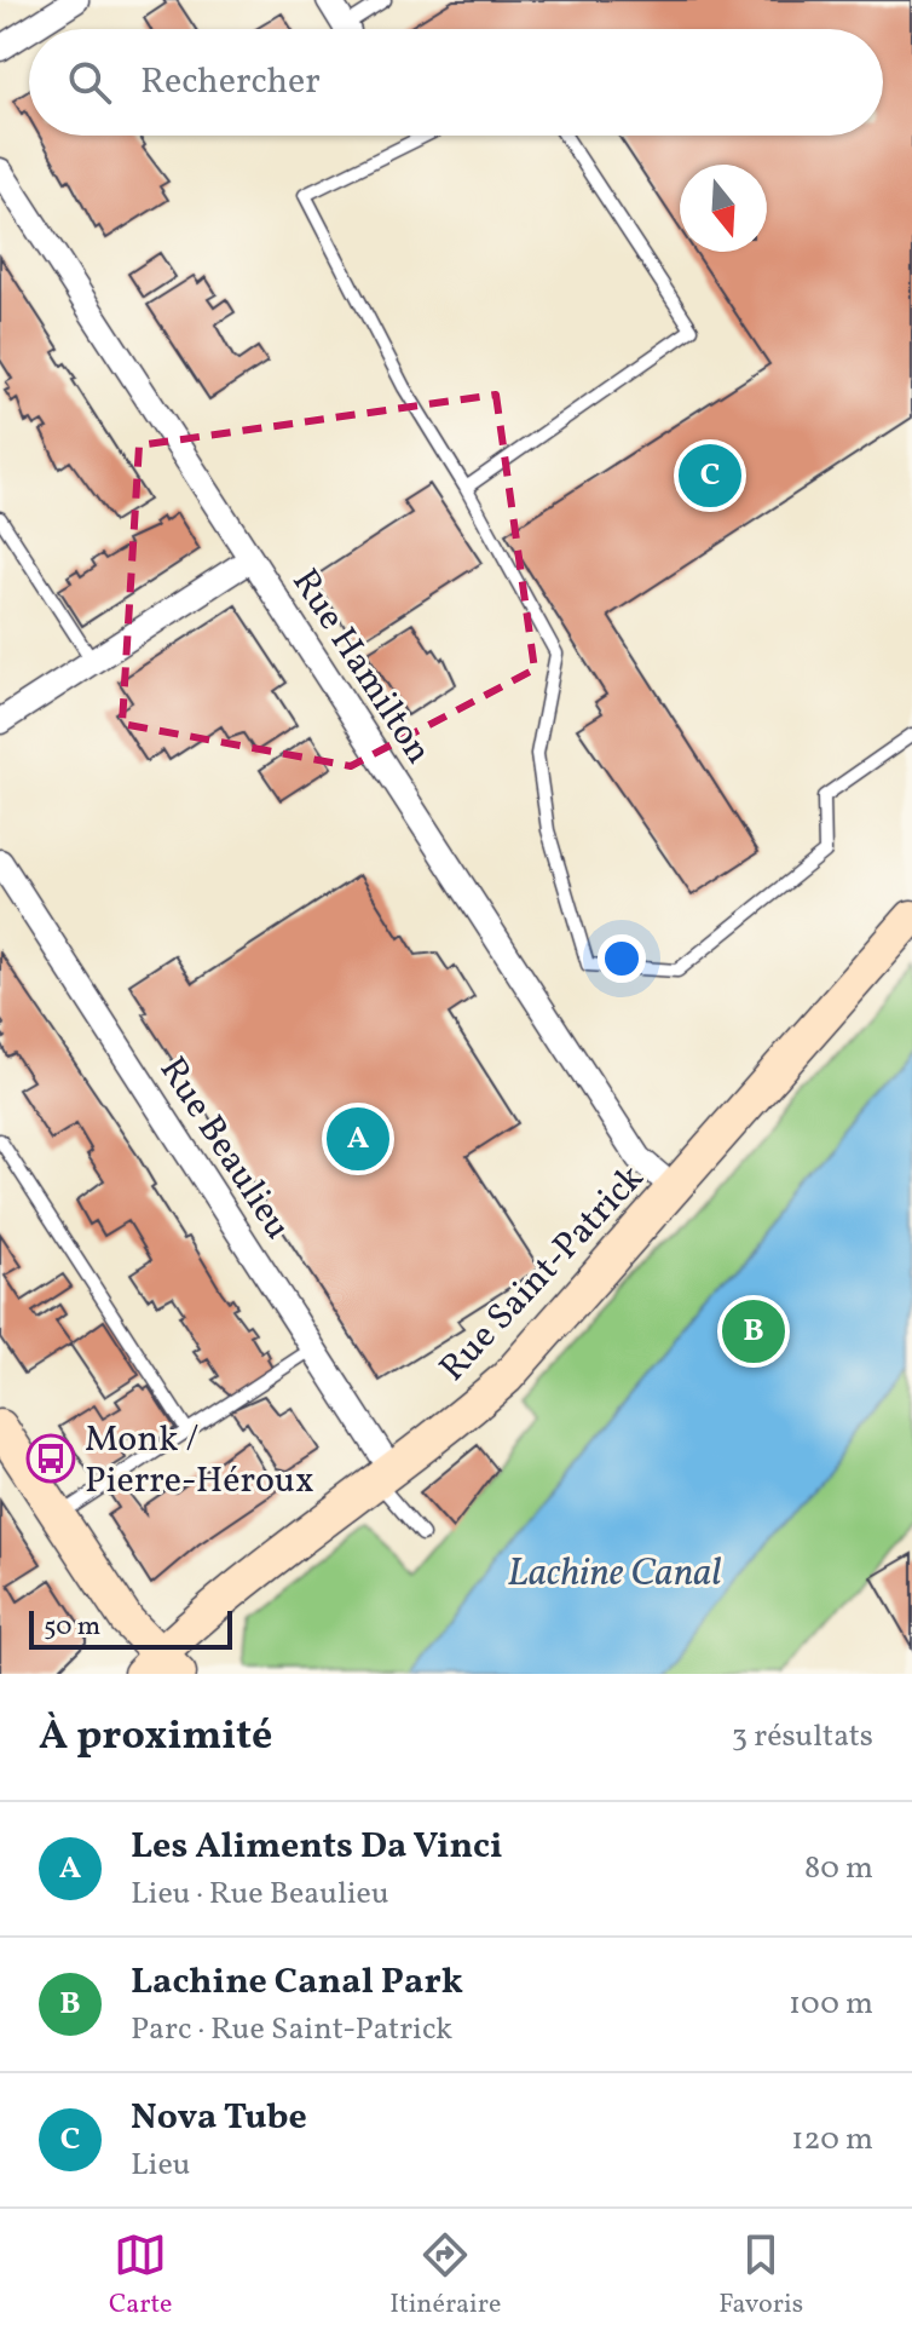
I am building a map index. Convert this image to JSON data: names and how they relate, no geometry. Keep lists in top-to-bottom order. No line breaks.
{"streets":{"main road":["Rue Saint-Patrick"],"street":["Rue Hamilton","Rue Beaulieu"]},"crossings":[["Rue Hamilton","Rue Saint-Patrick"],["Rue Beaulieu","Rue Saint-Patrick"]],"water":["Lachine Canal"],"places":{"bus stop":["Monk / Pierre-Héroux"]},"scale_bar":"50 m","north":"bottom","page":{"search":"Rechercher","pins":["C","A","B"],"scale":"50 m","heading":["À proximité","3 résultats"],"list":[{"mark":"A","name":"Les Aliments Da Vinci","note":"Lieu · Rue Beaulieu","value":"80 m"},{"mark":"B","name":"Lachine Canal Park","note":"Parc · Rue Saint-Patrick","value":"100 m"},{"mark":"C","name":"Nova Tube","note":"Lieu","value":"120 m"}],"nav":["Carte","Itinéraire","Favoris"]}}
